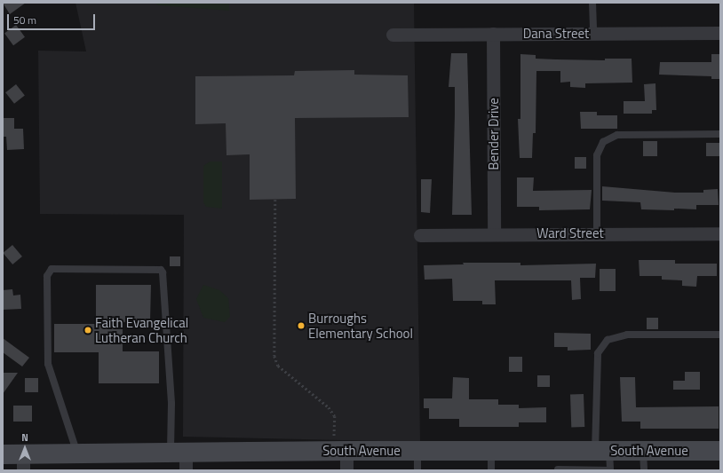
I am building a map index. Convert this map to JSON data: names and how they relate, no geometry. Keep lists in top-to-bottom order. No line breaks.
{"streets":{"street":["Dana Street","Bender Drive","Ward Street","South Avenue"]},"crossings":[["Dana Street","Bender Drive"],["Bender Drive","Ward Street"]],"places":["Burroughs Elementary School","Faith Evangelical Lutheran Church"],"scale_bar":"50 m","north":"top"}
